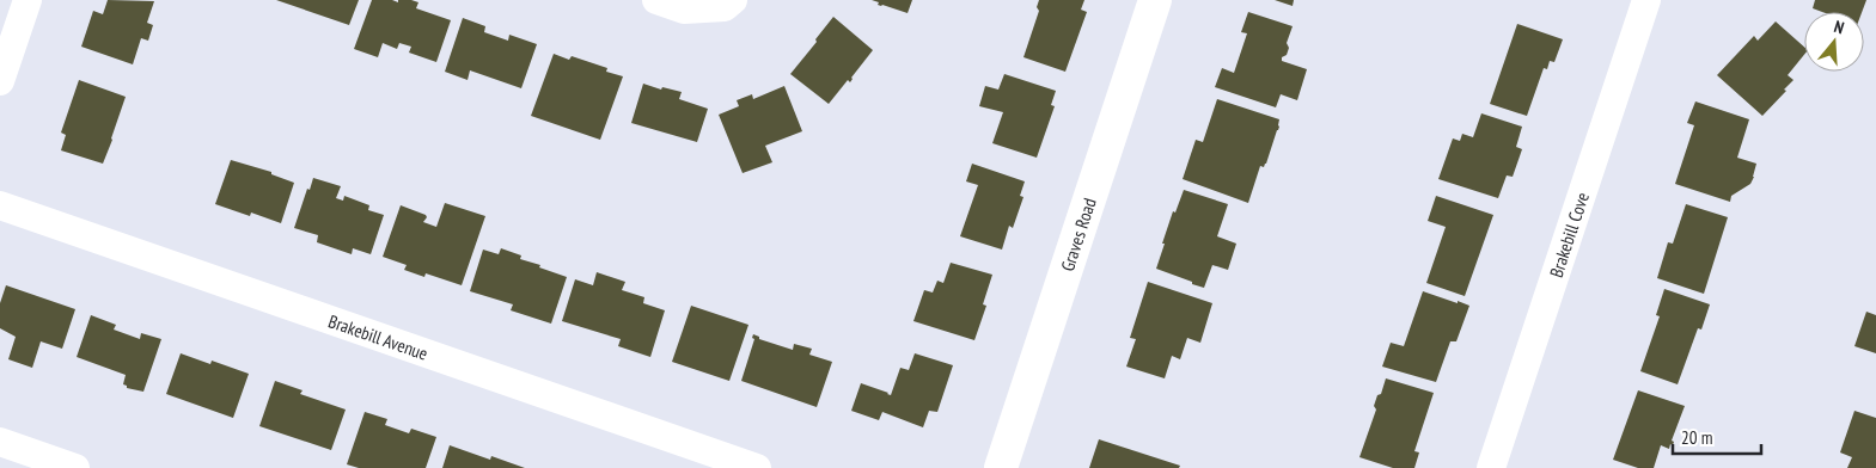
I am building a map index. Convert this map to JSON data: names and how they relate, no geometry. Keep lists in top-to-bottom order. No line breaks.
{"streets":{"street":["Graves Road","Brakebill Cove","Brakebill Avenue"]},"scale_bar":"20 m","north":"top"}
